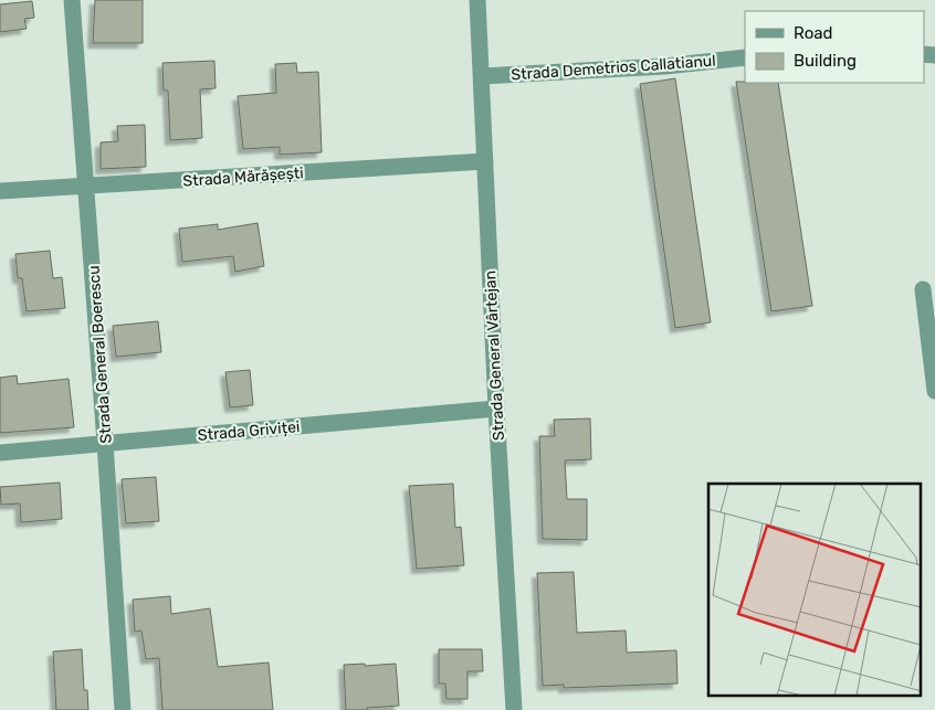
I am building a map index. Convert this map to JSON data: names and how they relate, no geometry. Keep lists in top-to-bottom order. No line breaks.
{"streets":{"street":["Strada Demetrios Callatianul","Strada Mărășești","Strada General Boerescu","Strada General Vârtejan","Strada Griviței"]},"crossings":[["Strada Demetrios Callatianul","Strada General Vârtejan"],["Strada Mărășești","Strada General Boerescu"],["Strada Mărășești","Strada General Vârtejan"],["Strada General Boerescu","Strada Griviței"],["Strada General Vârtejan","Strada Griviței"]],"legend":["Road","Building"]}
